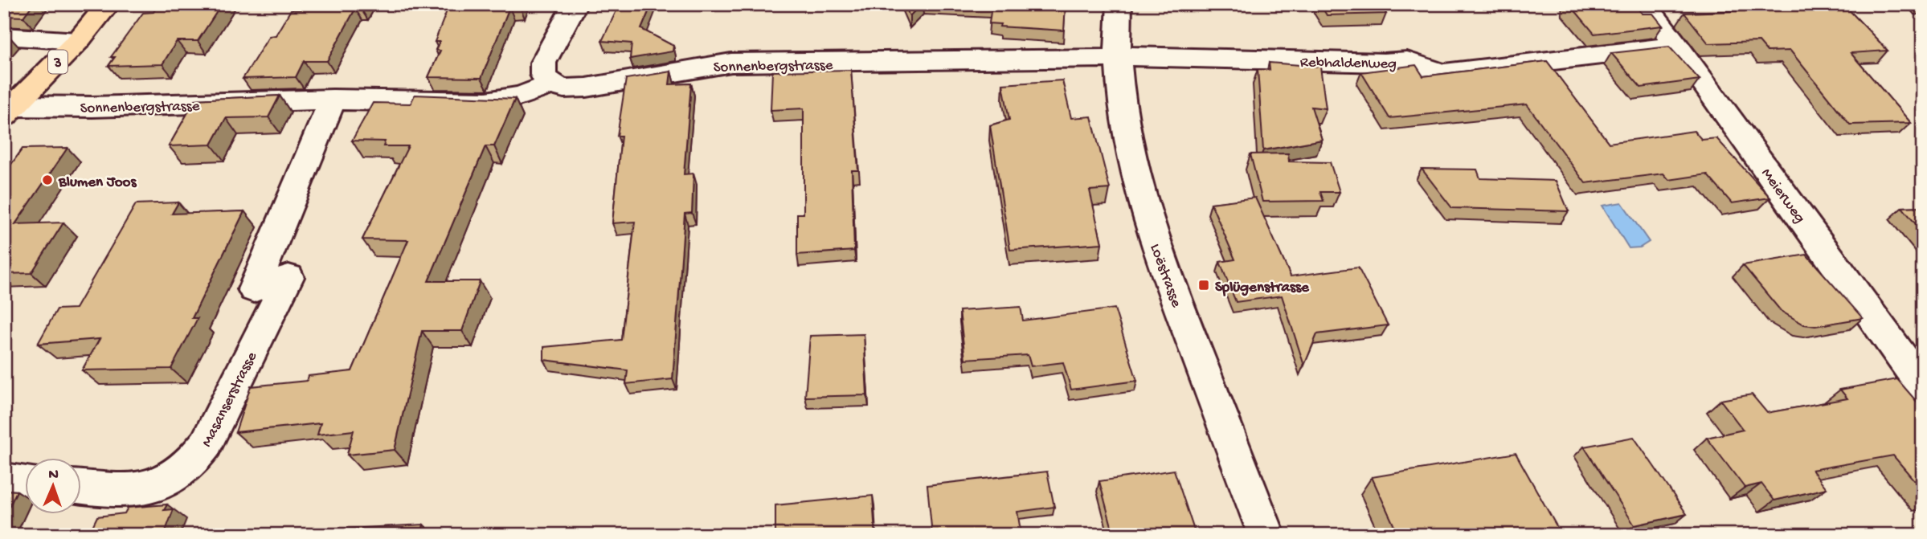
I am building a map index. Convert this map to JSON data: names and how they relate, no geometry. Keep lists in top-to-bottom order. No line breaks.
{"streets":{"main road":["3"],"street":["Rebhaldenweg","Sonnenbergstrasse","Meierweg","Loëstrasse","Masanserstrasse"]},"crossings":[["Rebhaldenweg","Sonnenbergstrasse"],["Rebhaldenweg","Meierweg"],["Rebhaldenweg","Loëstrasse"],["3","Sonnenbergstrasse"],["Sonnenbergstrasse","Loëstrasse"]],"places":{"other":["Blumen Joos"],"transit":["Splügenstrasse"]},"north":"top"}
